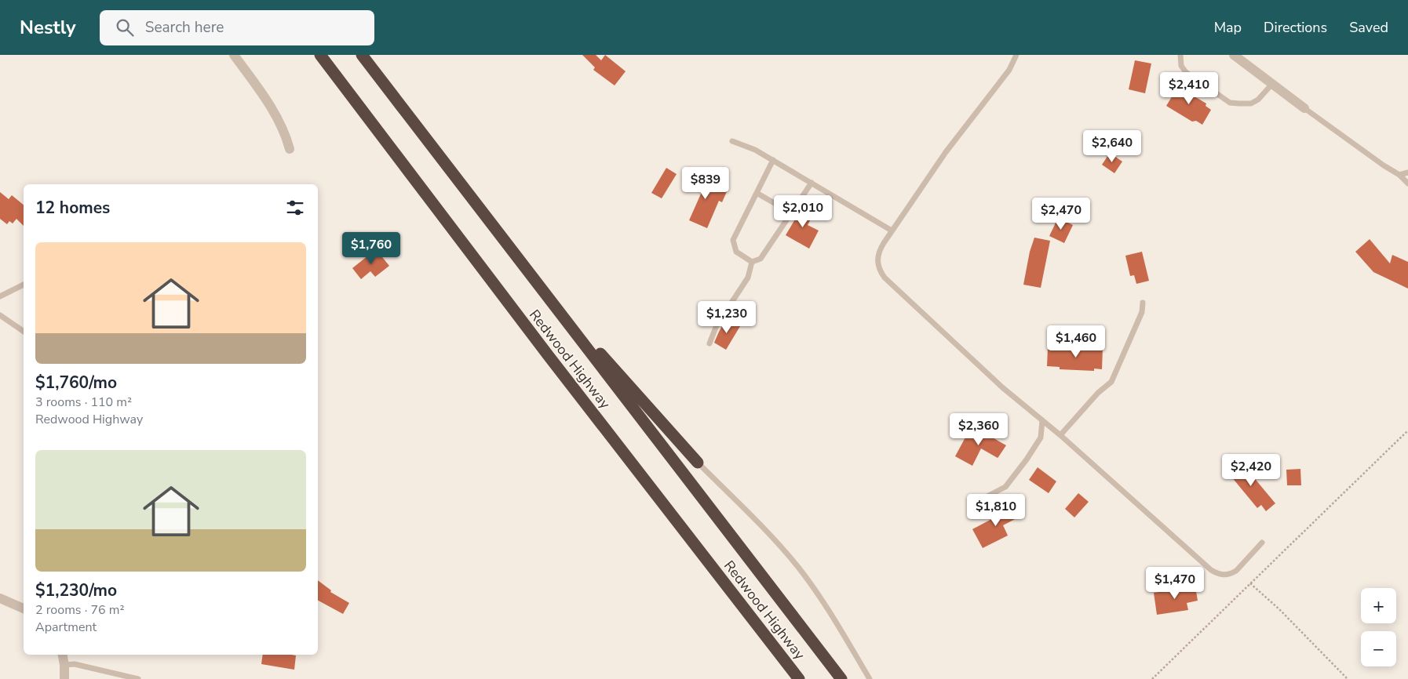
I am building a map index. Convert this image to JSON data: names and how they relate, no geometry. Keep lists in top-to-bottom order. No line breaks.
{"streets":{"highway":["Redwood Highway"]},"page":{"header":"Nestly","search":"Search here","nav":["Map","Directions","Saved"],"price":["$2,410","$2,640","$839","$2,010","$2,470","$1,760","$1,230","$1,460","$2,360","$2,420","$1,810","$1,470"],"heading":"12 homes","list":[{"name":"$1,760/mo","note":"3 rooms · 110 m² · Redwood Highway"},{"name":"$1,230/mo","note":"2 rooms · 76 m² · Apartment"}],"map_buttons":["+","−"]}}
